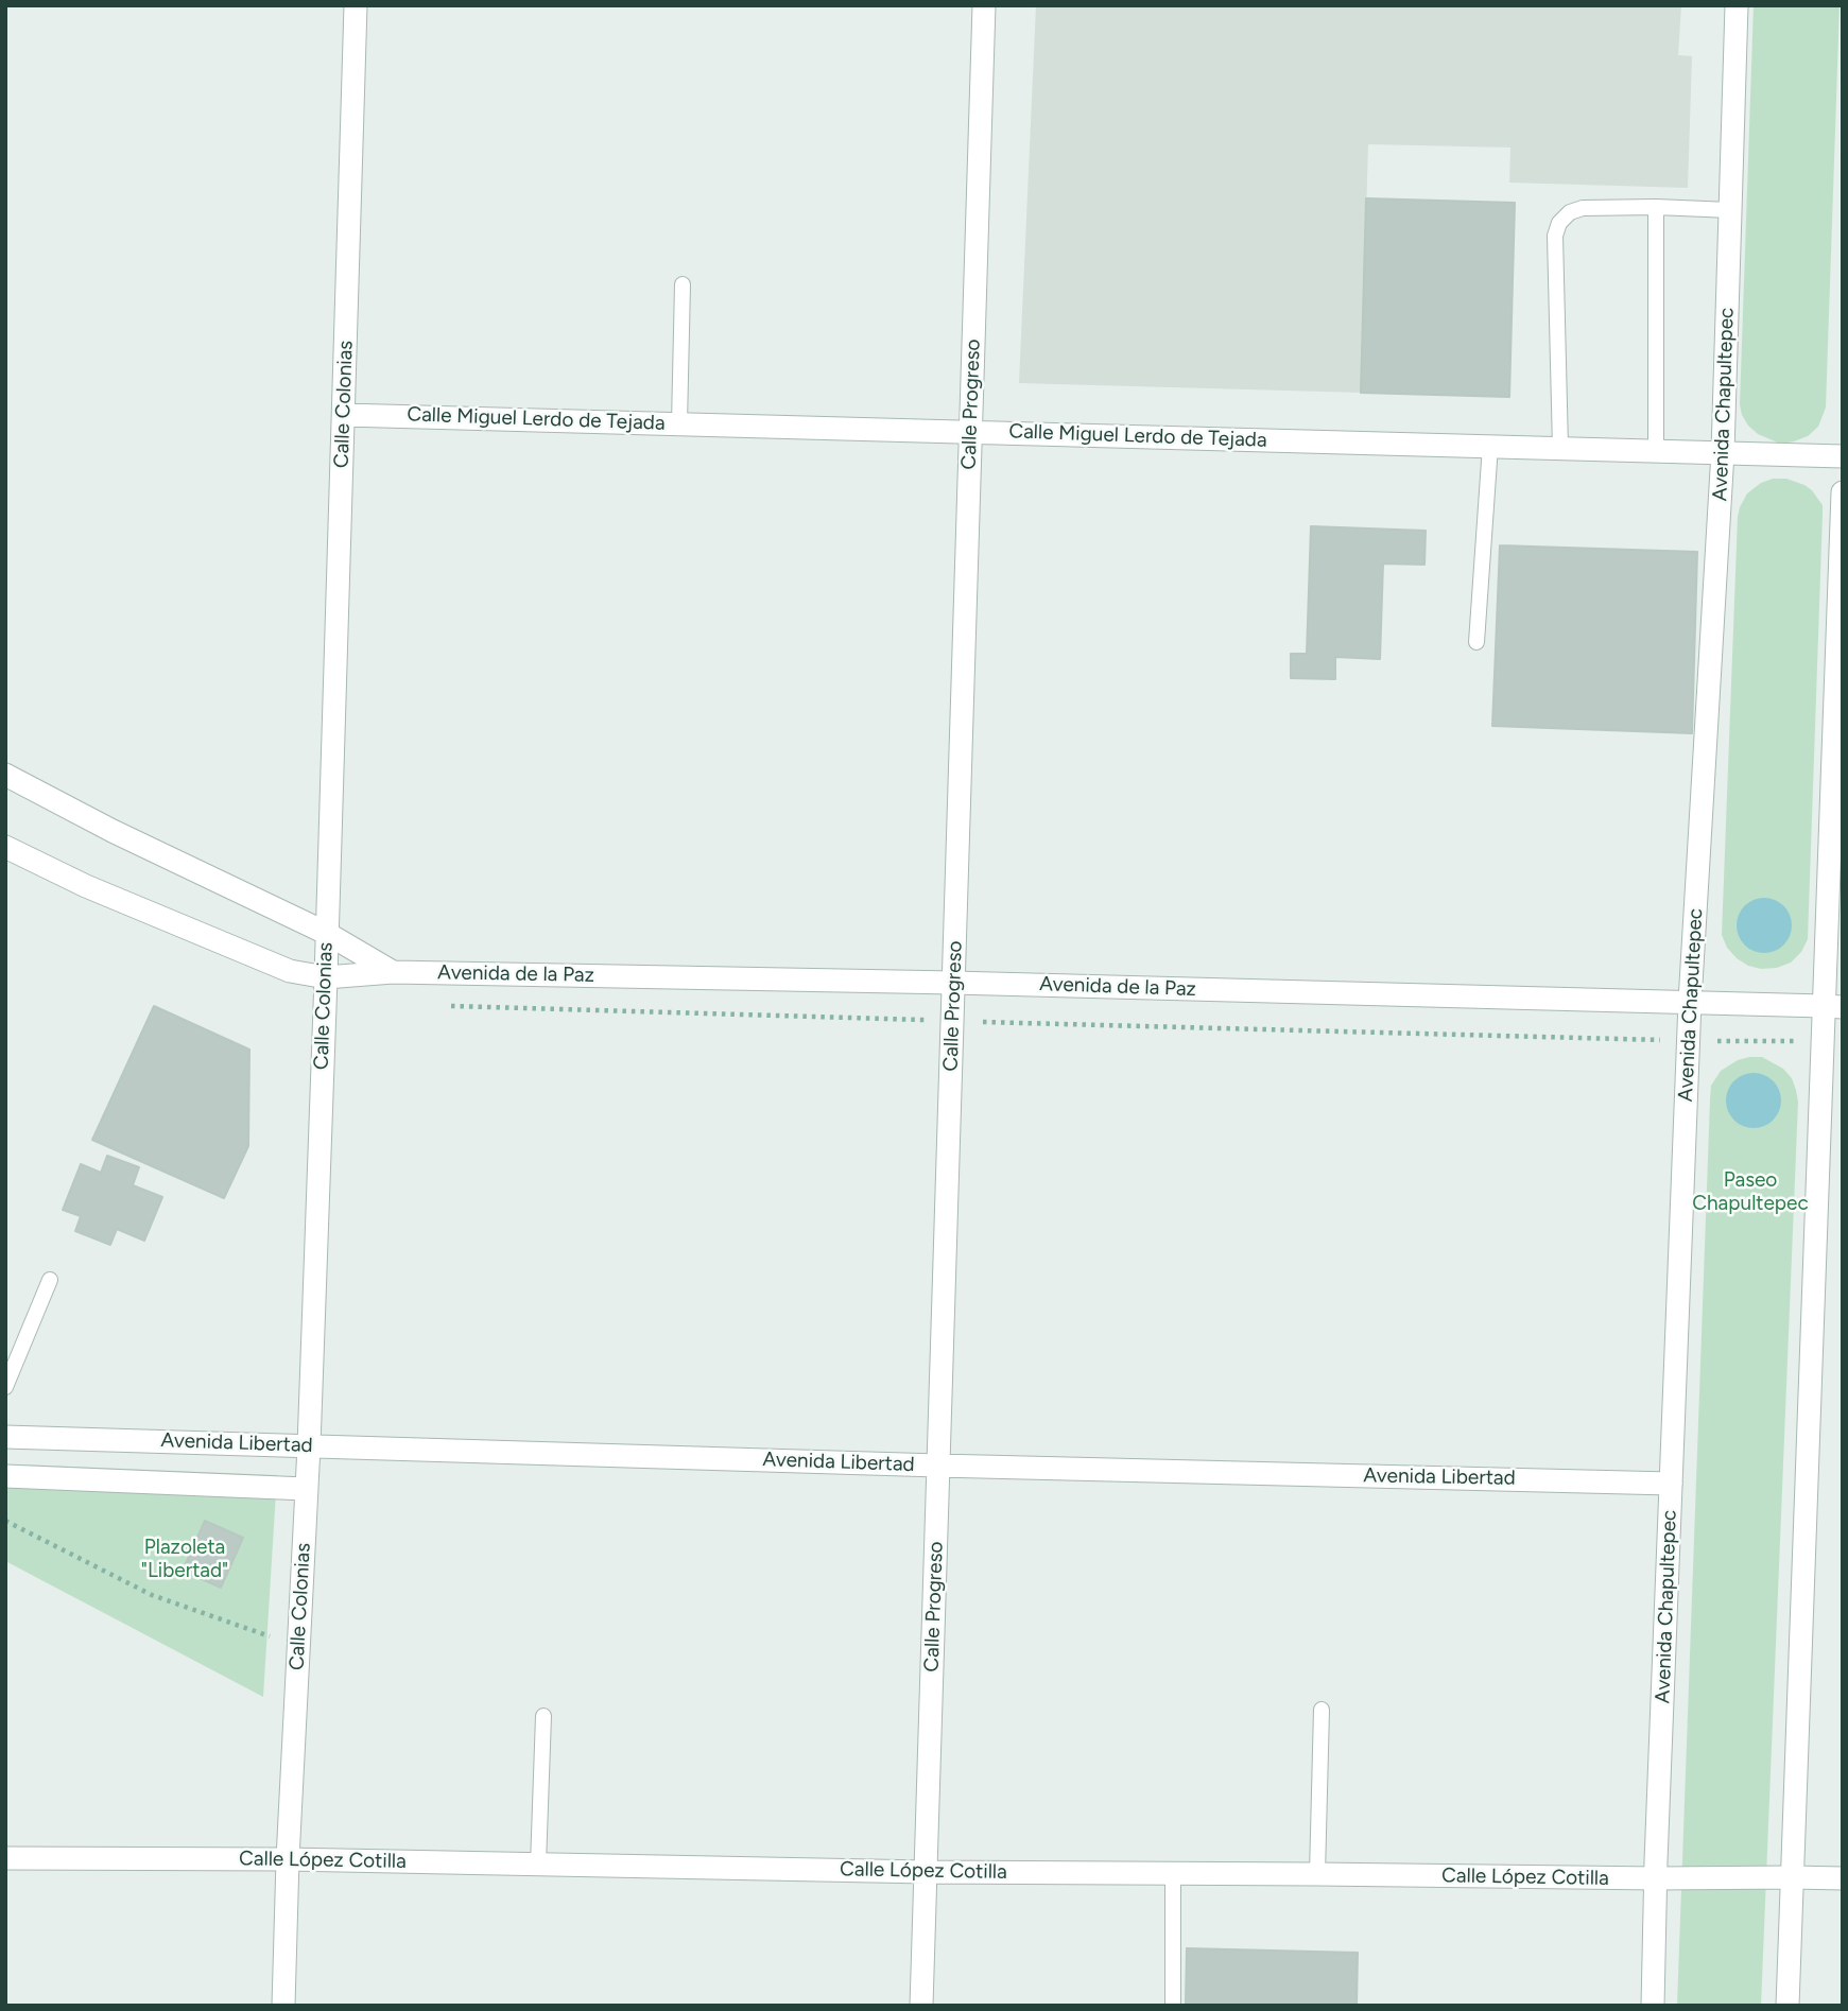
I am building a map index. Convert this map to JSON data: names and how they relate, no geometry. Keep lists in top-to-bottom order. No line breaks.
{"streets":{"street":["Calle Colonias","Calle Progreso","Avenida Chapultepec","Calle Miguel Lerdo de Tejada","Avenida de la Paz","Avenida Libertad","Calle López Cotilla"]},"crossings":[["Calle Colonias","Calle Miguel Lerdo de Tejada"],["Calle Colonias","Avenida de la Paz"],["Calle Colonias","Avenida Libertad"],["Calle Colonias","Calle López Cotilla"],["Calle Progreso","Calle Miguel Lerdo de Tejada"],["Calle Progreso","Avenida de la Paz"],["Calle Progreso","Avenida Libertad"],["Calle Progreso","Calle López Cotilla"],["Avenida Chapultepec","Calle Miguel Lerdo de Tejada"],["Avenida Chapultepec","Avenida de la Paz"],["Avenida Chapultepec","Avenida Libertad"],["Avenida Chapultepec","Calle López Cotilla"]],"parks":["Paseo Chapultepec","Plazoleta \"Libertad\""]}
